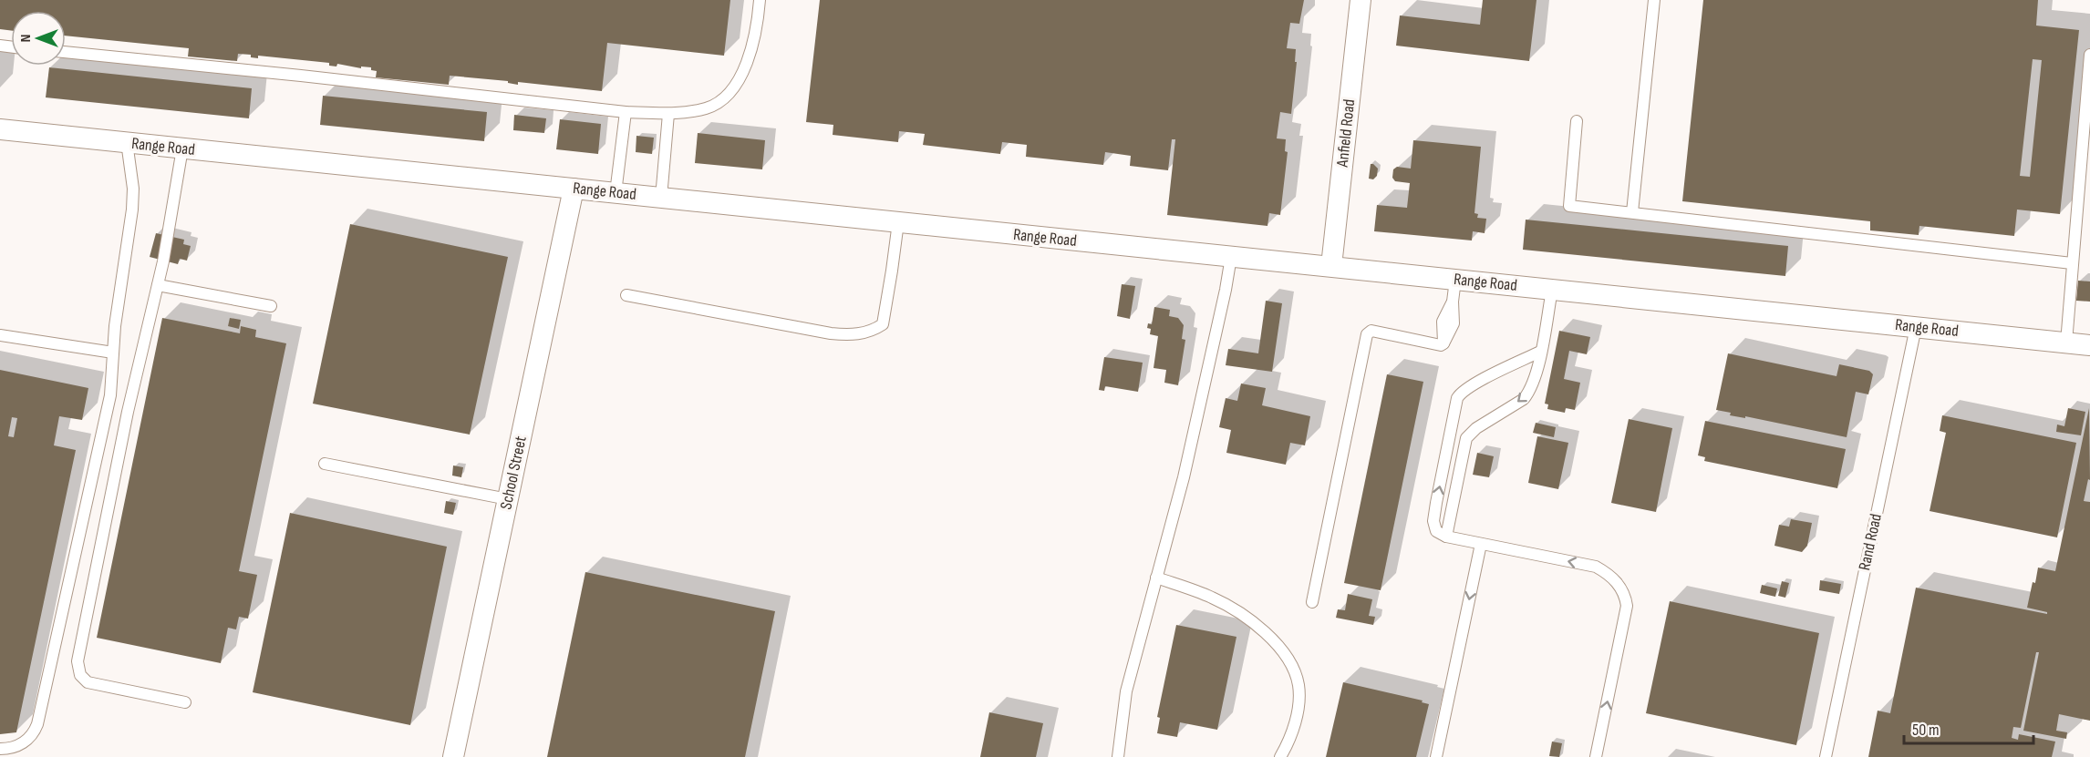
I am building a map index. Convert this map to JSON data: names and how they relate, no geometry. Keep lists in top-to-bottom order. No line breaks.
{"streets":{"street":["Anfield Road","Range Road","School Street"],"lane":["Rand Road"]},"crossings":[["Anfield Road","Range Road"],["Range Road","School Street"],["Range Road","Rand Road"]],"scale_bar":"50 m","north":"left"}
